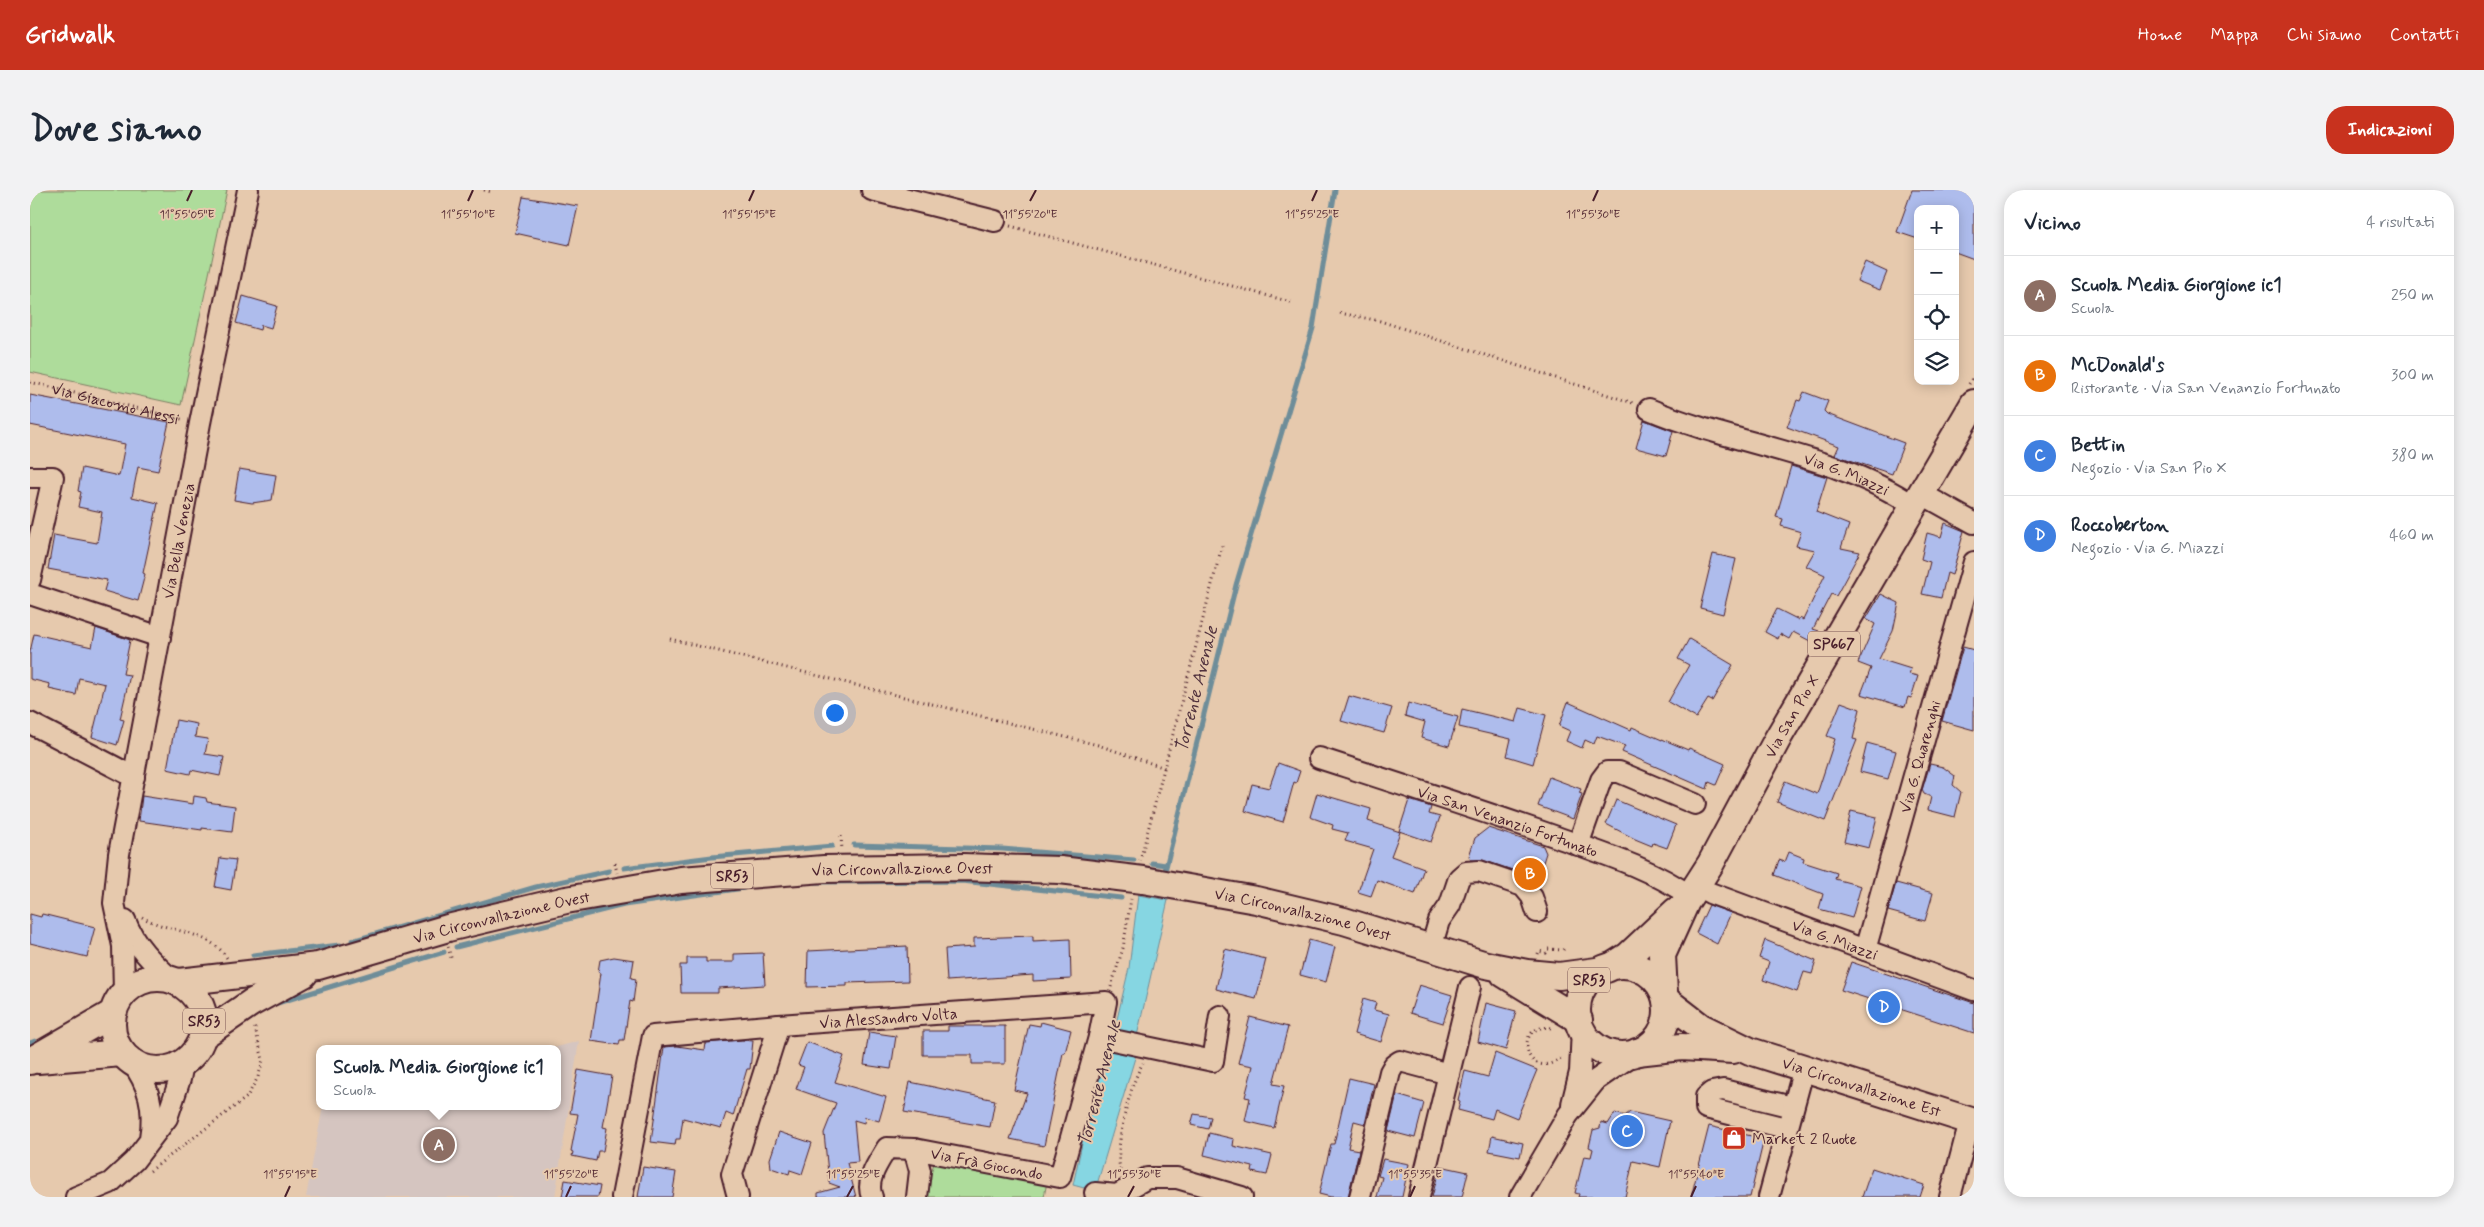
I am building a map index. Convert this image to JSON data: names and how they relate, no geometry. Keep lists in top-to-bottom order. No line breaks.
{"streets":{"main road":["SP667","Via San Pio X","Via Circonvallazione Ovest","SR53","Via Circonvallazione Est"],"street":["Via G. Miazzi","Via Bella Venezia","Via G. Quarenghi","Via San Venanzio Fortunato","Via Alessandro Volta","Via Frà Giocondo"],"path":["Via Giacomo Alessi"]},"crossings":[["Via Giacomo Alessi","Via Bella Venezia"],["Via G. Miazzi","Via San Pio X"],["Via G. Miazzi","Via G. Quarenghi"],["Via G. Miazzi","Via San Venanzio Fortunato"],["Via Bella Venezia","Via Circonvallazione Ovest"],["Via Bella Venezia","SR53"],["Via San Pio X","Via San Venanzio Fortunato"],["Via San Pio X","Via Circonvallazione Ovest"],["Via San Pio X","SR53"],["Via San Pio X","Via Circonvallazione Est"],["Via Circonvallazione Ovest","SR53"],["Via Circonvallazione Ovest","Via Circonvallazione Est"],["SR53","Via Circonvallazione Est"]],"water":["Torrente Avenale"],"places":{"shop":["Market 2 Ruote"]},"page":{"header":"Gridwalk","nav":["Home","Mappa","Chi siamo","Contatti"],"buttons":"Indicazioni","title":"Dove siamo","heading":["Vicino","4 risultati"],"map_buttons":["+","−"],"list":[{"mark":"A","name":"Scuola Media Giorgione ic1","note":"Scuola","value":"250 m"},{"mark":"B","name":"McDonald's","note":"Ristorante · Via San Venanzio Fortunato","value":"300 m"},{"mark":"C","name":"Bettin","note":"Negozio · Via San Pio X","value":"380 m"},{"mark":"D","name":"Roccoberton","note":"Negozio · Via G. Miazzi","value":"460 m"}],"pins":["B","D","C","A"],"popup":["Scuola Media Giorgione ic1","Scuola"]},"coordinates":["11°55'05\"E","11°55'10\"E","11°55'15\"E","11°55'20\"E","11°55'25\"E","11°55'30\"E","11°55'35\"E","11°55'40\"E"]}
